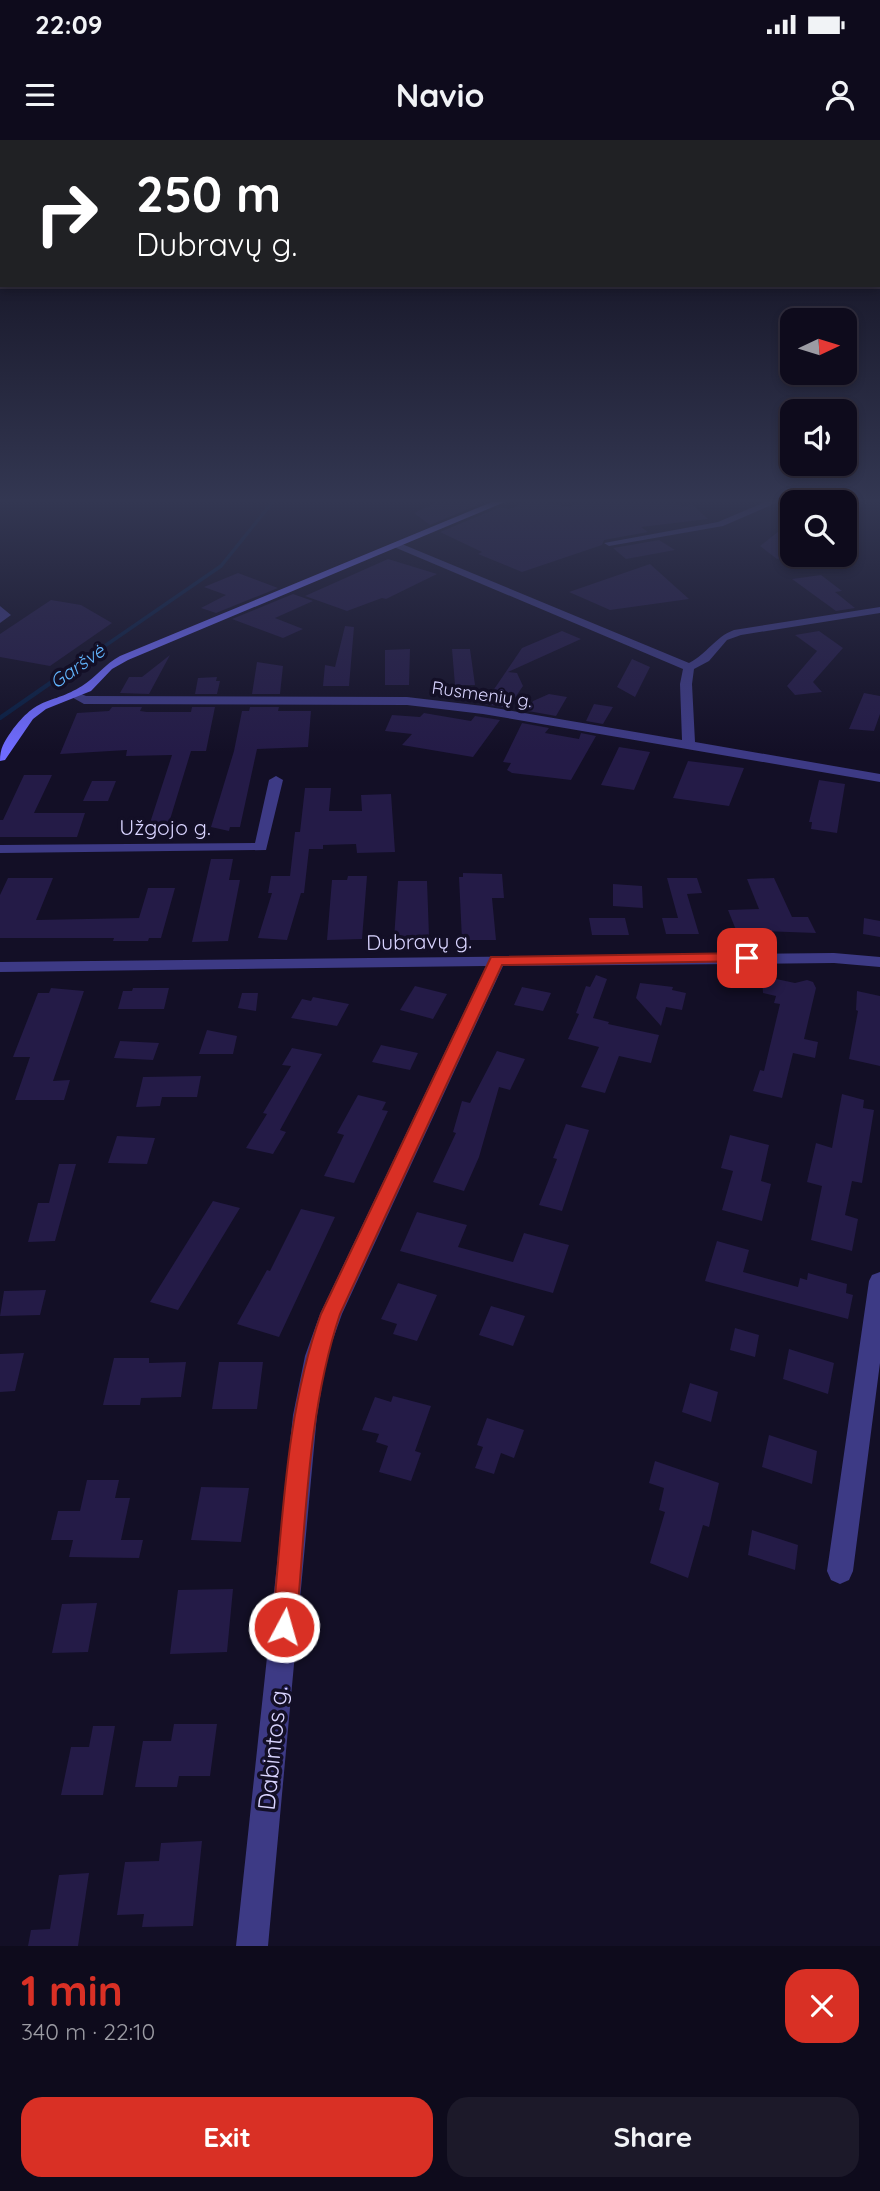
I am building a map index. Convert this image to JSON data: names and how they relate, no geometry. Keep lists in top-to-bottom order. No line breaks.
{"streets":{"street":["Rusmenių g.","Užgojo g.","Dubravų g.","Dabintos g."]},"crossings":[["Dubravų g.","Dabintos g."]],"water":["Garšvė"],"north":"right","page":{"status":"22:09","header":"Navio","turn":["250 m","Dubravų g."],"heading":["1 min","340 m · 22:10"],"buttons":["Exit","Share"]}}
